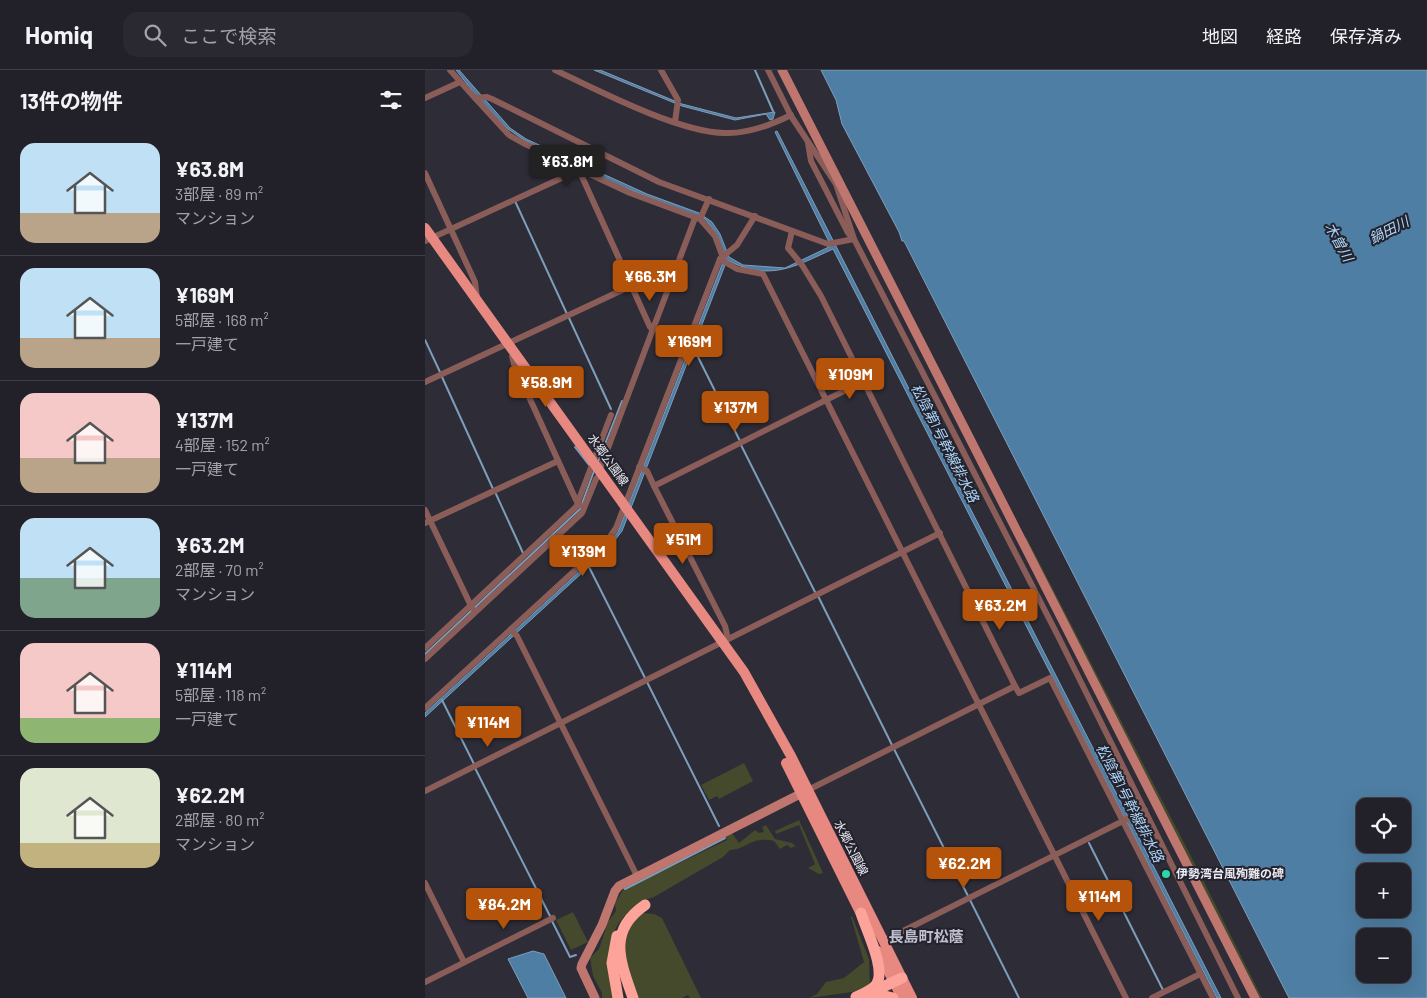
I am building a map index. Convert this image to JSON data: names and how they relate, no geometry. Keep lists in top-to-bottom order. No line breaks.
{"streets":{"main road":["水郷公園線"]},"districts":["長島町松蔭"],"water":["鍋田川","木曽川","松陰第1号幹線排水路"],"places":["伊勢湾台風殉難の碑"],"page":{"header":"Homiq","search":"ここで検索","nav":["地図","経路","保存済み"],"heading":"13件の物件","list":[{"name":"¥63.8M","note":"3部屋 · 89 m² · マンション"},{"name":"¥169M","note":"5部屋 · 168 m² · 一戸建て"},{"name":"¥137M","note":"4部屋 · 152 m² · 一戸建て"},{"name":"¥63.2M","note":"2部屋 · 70 m² · マンション"},{"name":"¥114M","note":"5部屋 · 118 m² · 一戸建て"},{"name":"¥62.2M","note":"2部屋 · 80 m² · マンション"}],"price":["¥63.8M","¥66.3M","¥169M","¥109M","¥58.9M","¥137M","¥51M","¥139M","¥63.2M","¥114M","¥62.2M","¥114M","¥84.2M"],"map_buttons":["+","−"]}}
